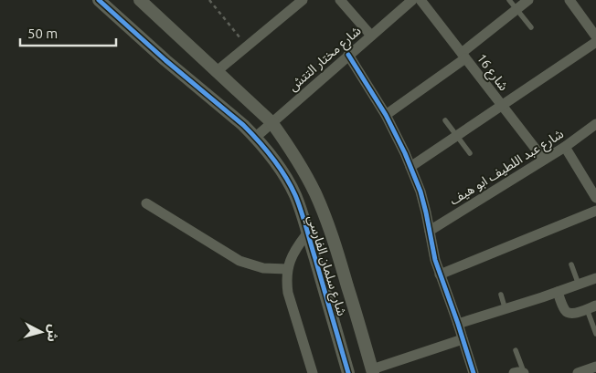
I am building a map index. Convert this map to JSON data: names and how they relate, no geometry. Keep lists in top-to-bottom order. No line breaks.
{"streets":{"street":["شارع مختار التتش","شارع 16","شارع عبد اللطيف ابو هيف","شارع سلمان الفارسي"]},"crossings":[["شارع مختار التتش","شارع سلمان الفارسي"],["شارع 16","شارع عبد اللطيف ابو هيف"]],"scale_bar":"50 m","north":"right"}
